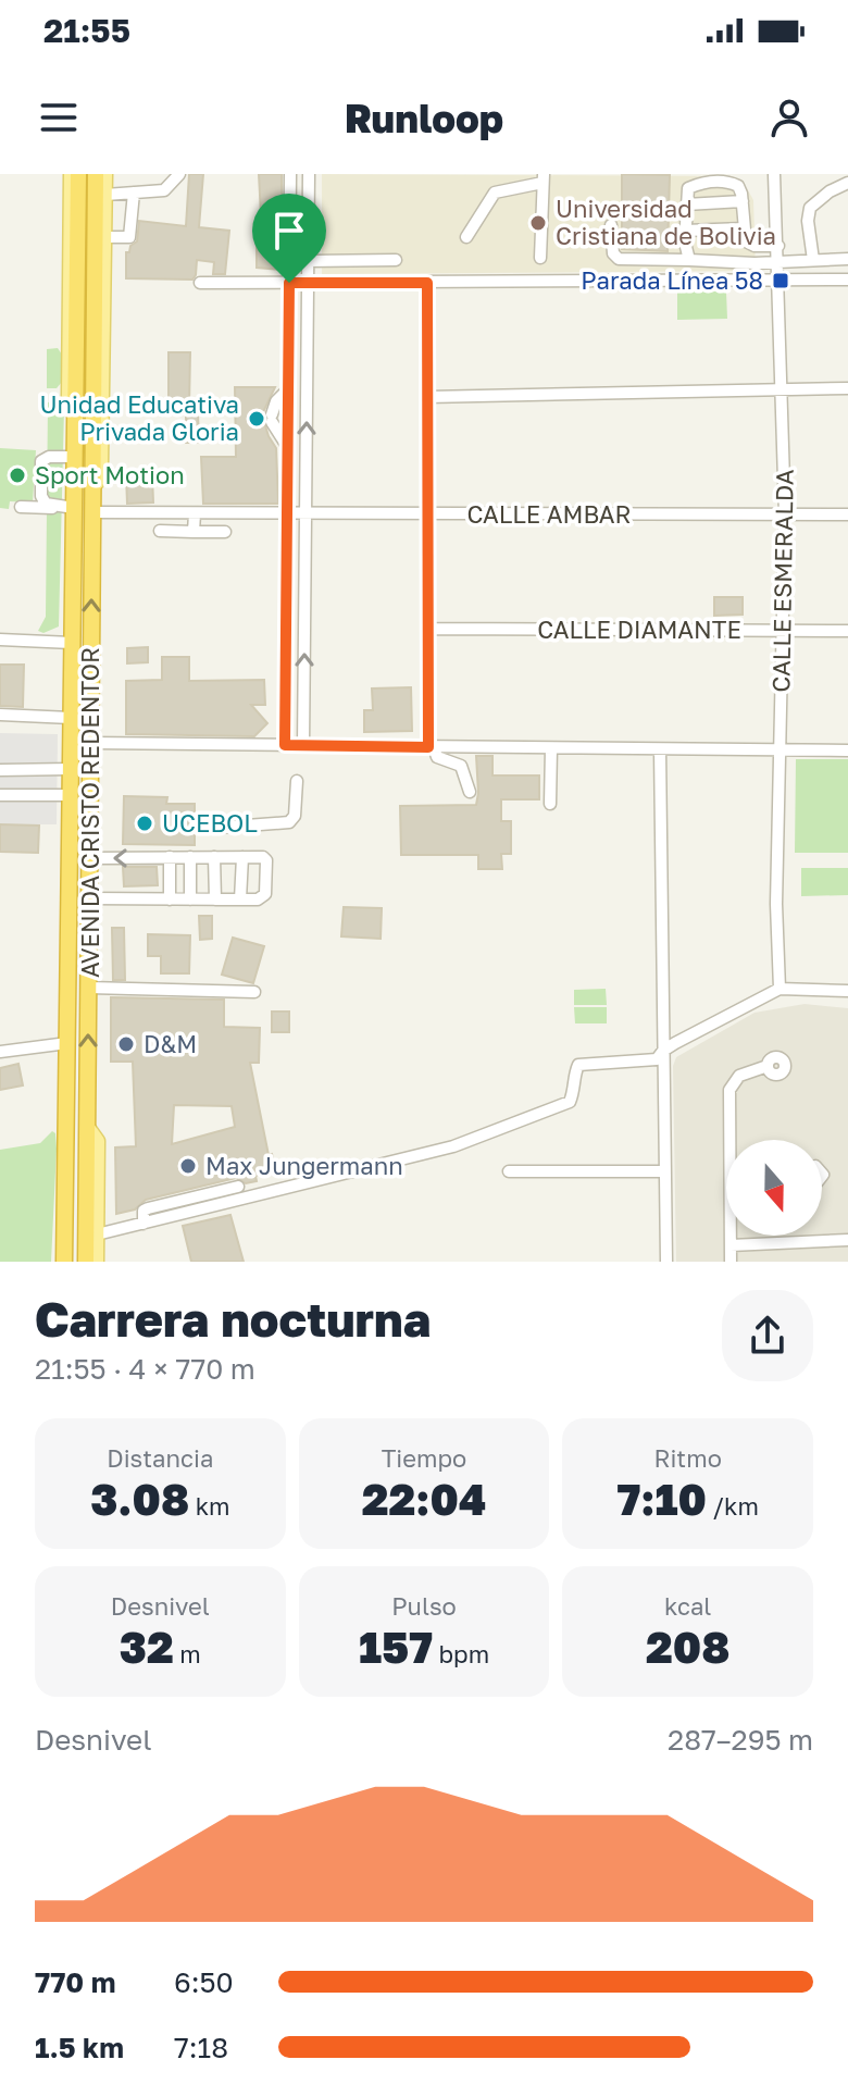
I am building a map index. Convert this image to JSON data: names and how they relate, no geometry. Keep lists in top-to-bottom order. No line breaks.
{"streets":{"highway":["AVENIDA CRISTO REDENTOR"],"street":["CALLE AMBAR","CALLE ESMERALDA","CALLE DIAMANTE"]},"crossings":[["CALLE AMBAR","CALLE ESMERALDA"],["CALLE AMBAR","AVENIDA CRISTO REDENTOR"],["CALLE ESMERALDA","CALLE DIAMANTE"]],"places":{"other":["Universidad Cristiana de Bolivia","Unidad Educativa Privada Gloria","Sport Motion","UCEBOL","D&M","Max Jungermann"],"transit":["Parada Línea 58"]},"north":"bottom","page":{"status":"21:55","header":"Runloop","heading":["Carrera nocturna","21:55 · 4 × 770 m"],"stats":[["Distancia","3.08 km"],["Tiempo","22:04"],["Ritmo","7:10 /km"],["Desnivel","32 m"],["Pulso","157 bpm"],["kcal","208"]],"chart":["Desnivel","287–295 m"],"list":[{"name":"770 m","note":"6:50"},{"name":"1.5 km","note":"7:18"}]}}
